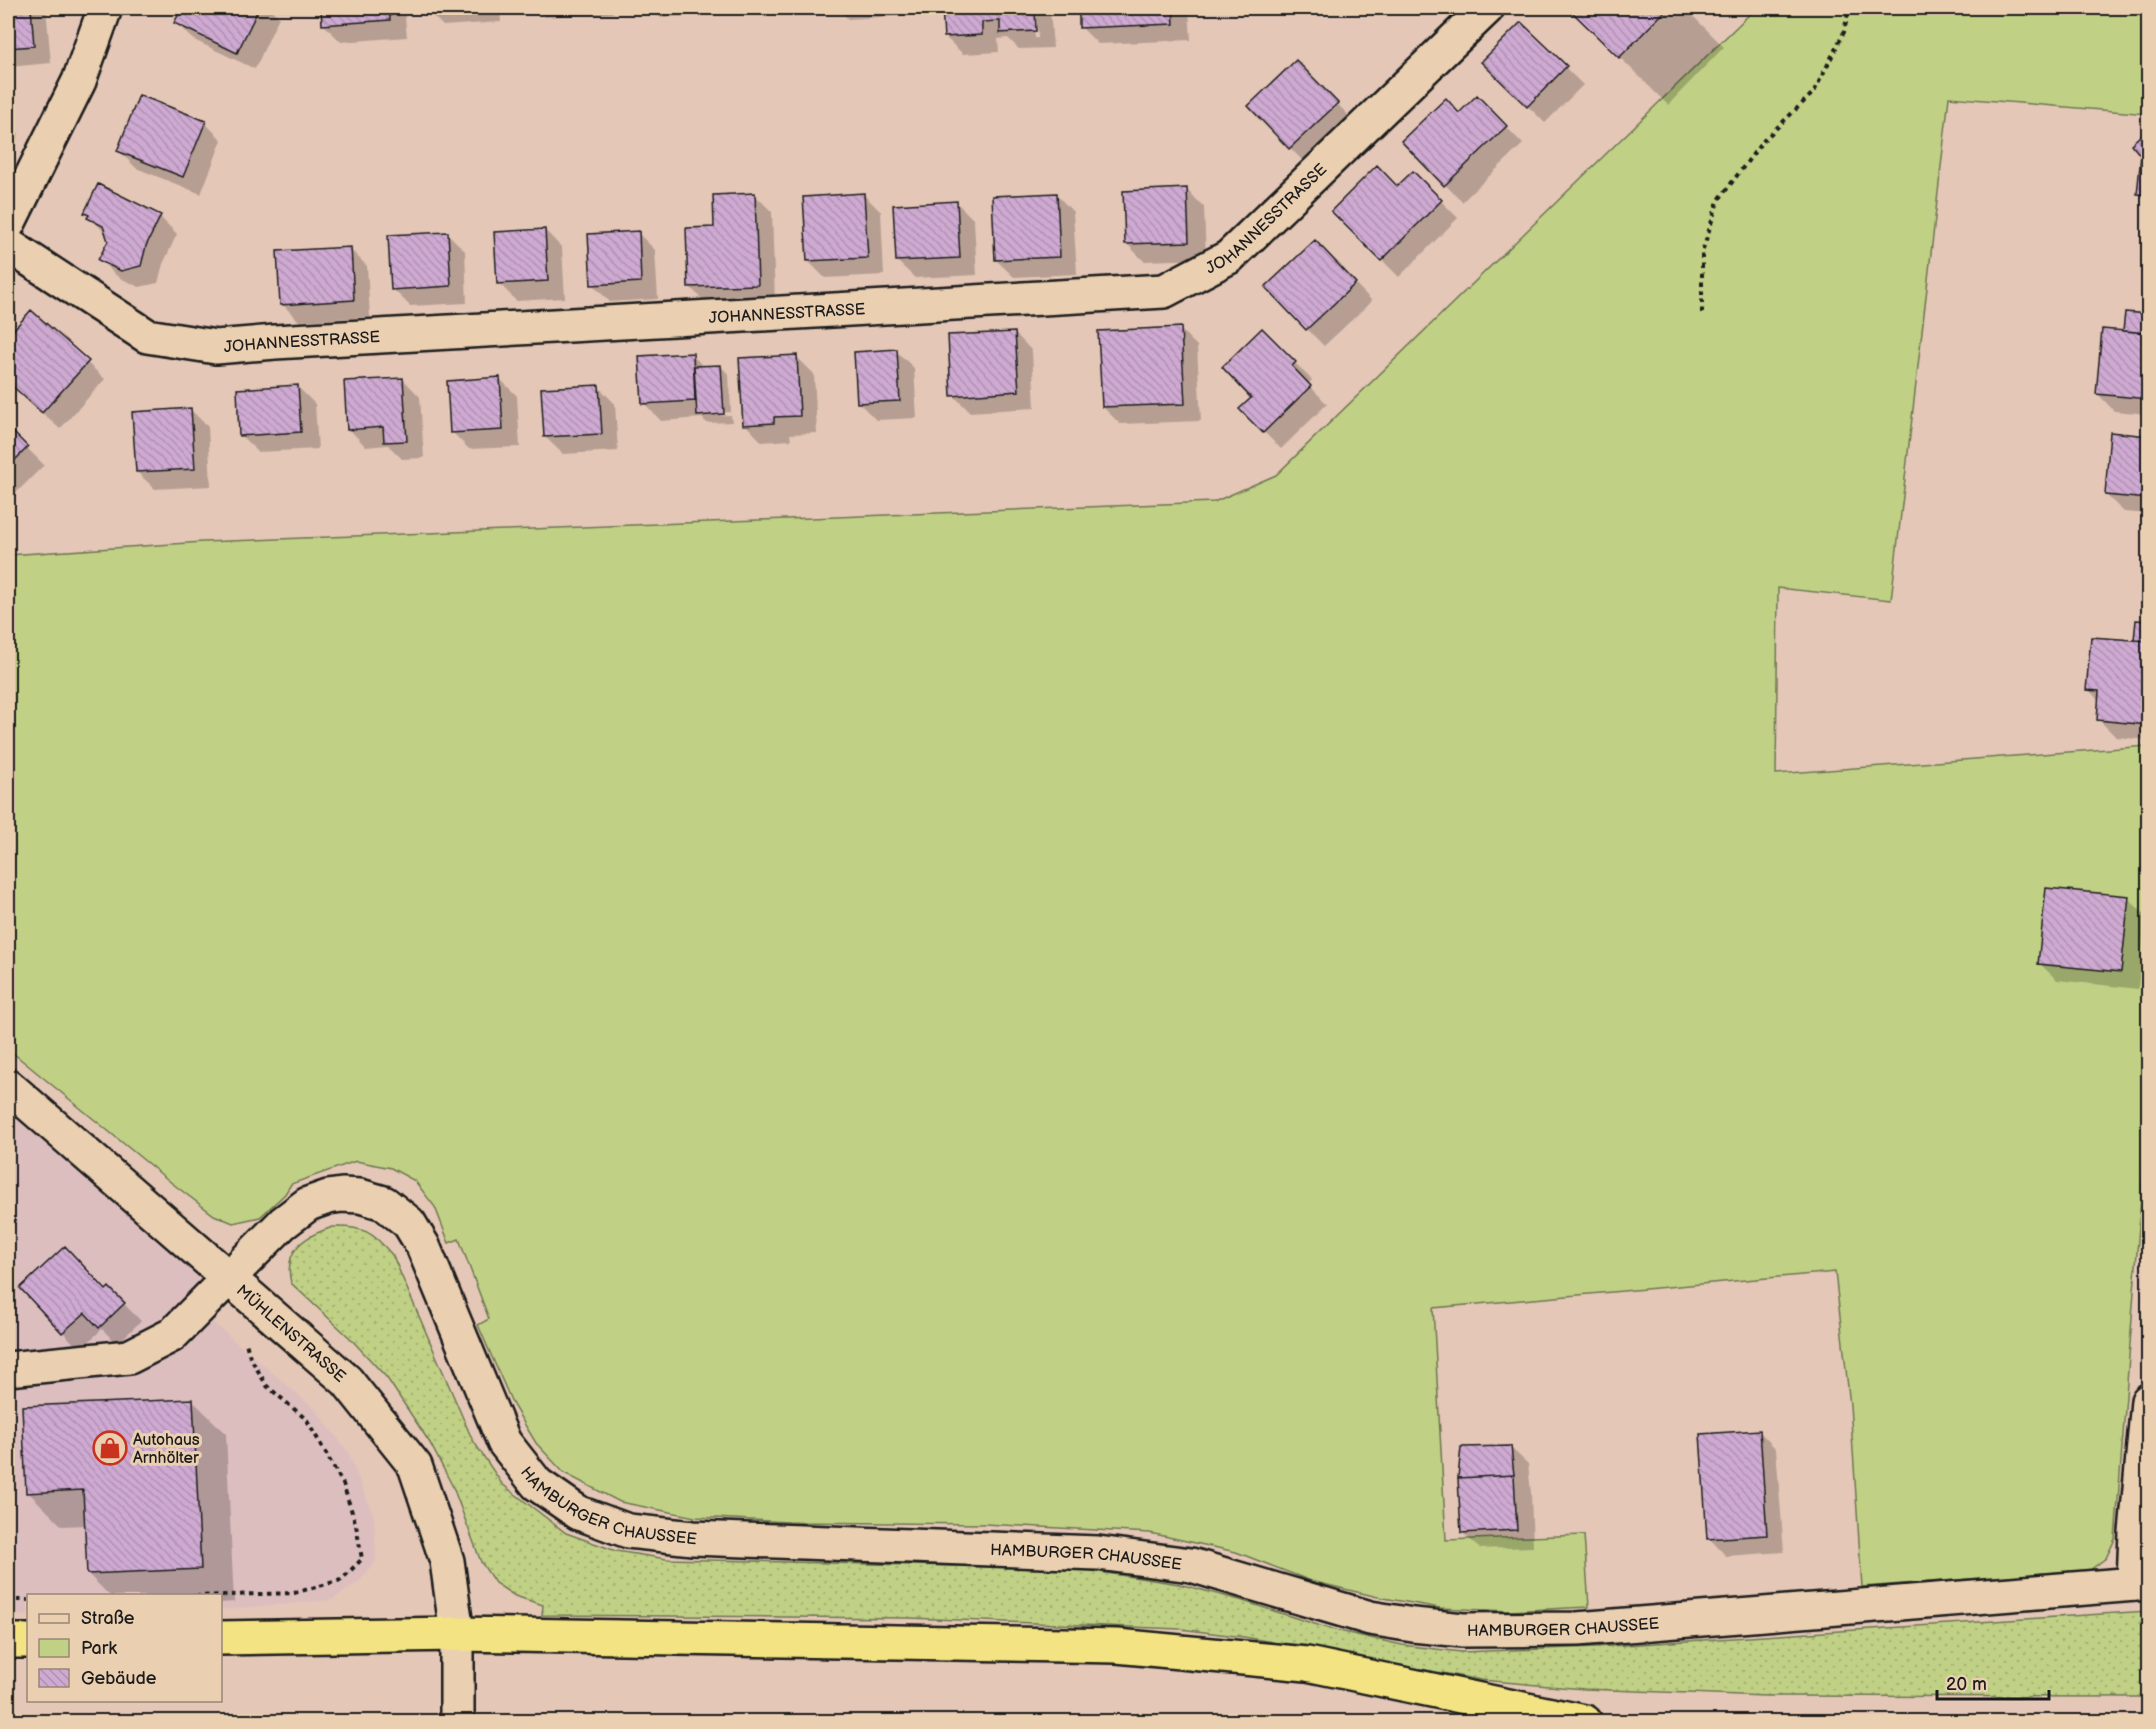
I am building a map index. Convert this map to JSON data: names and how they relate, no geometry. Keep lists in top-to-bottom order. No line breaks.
{"streets":{"street":["JOHANNESSTRASSE","MÜHLENSTRASSE","HAMBURGER CHAUSSEE"]},"crossings":[["MÜHLENSTRASSE","HAMBURGER CHAUSSEE"]],"places":{"shop":["Autohaus Arnhölter"]},"legend":["Straße","Park","Gebäude"],"scale_bar":"20 m"}
